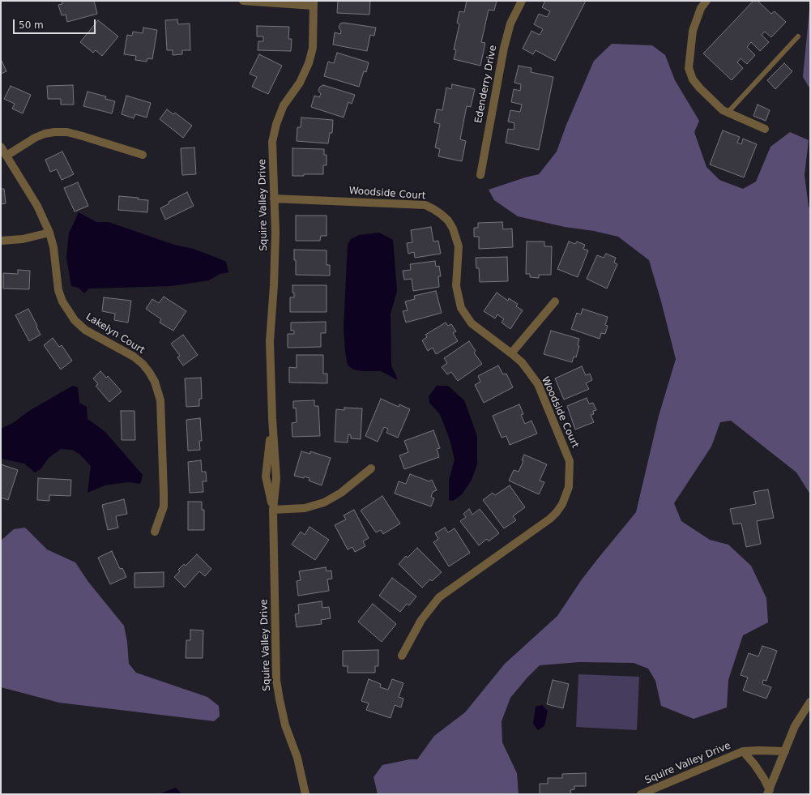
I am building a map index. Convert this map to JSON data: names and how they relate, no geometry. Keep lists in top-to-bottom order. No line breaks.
{"streets":{"street":["Edenderry Drive","Woodside Court","Squire Valley Drive","Lakelyn Court"]},"crossings":[["Woodside Court","Squire Valley Drive"]],"scale_bar":"50 m"}
